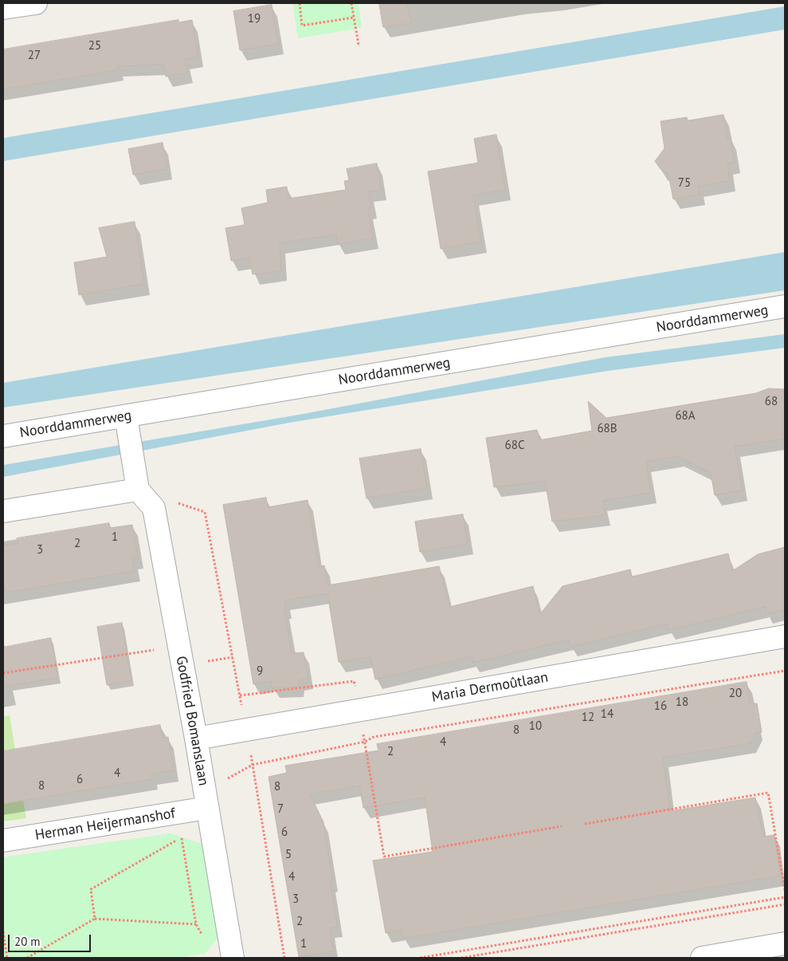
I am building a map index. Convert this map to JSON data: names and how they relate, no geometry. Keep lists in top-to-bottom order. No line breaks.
{"streets":{"street":["Noorddammerweg","Maria Dermoûtlaan","Godfried Bomanslaan","Herman Heijermanshof"]},"crossings":[["Maria Dermoûtlaan","Godfried Bomanslaan"],["Godfried Bomanslaan","Herman Heijermanshof"]],"house_numbers":["19","25","27","75","68","68A","68B","68C","1","2","3","9","20","18","16","14","12","10","8","4","2","4","6","8","8","7","6","5","4","3","2","1"],"scale_bar":"20 m"}
